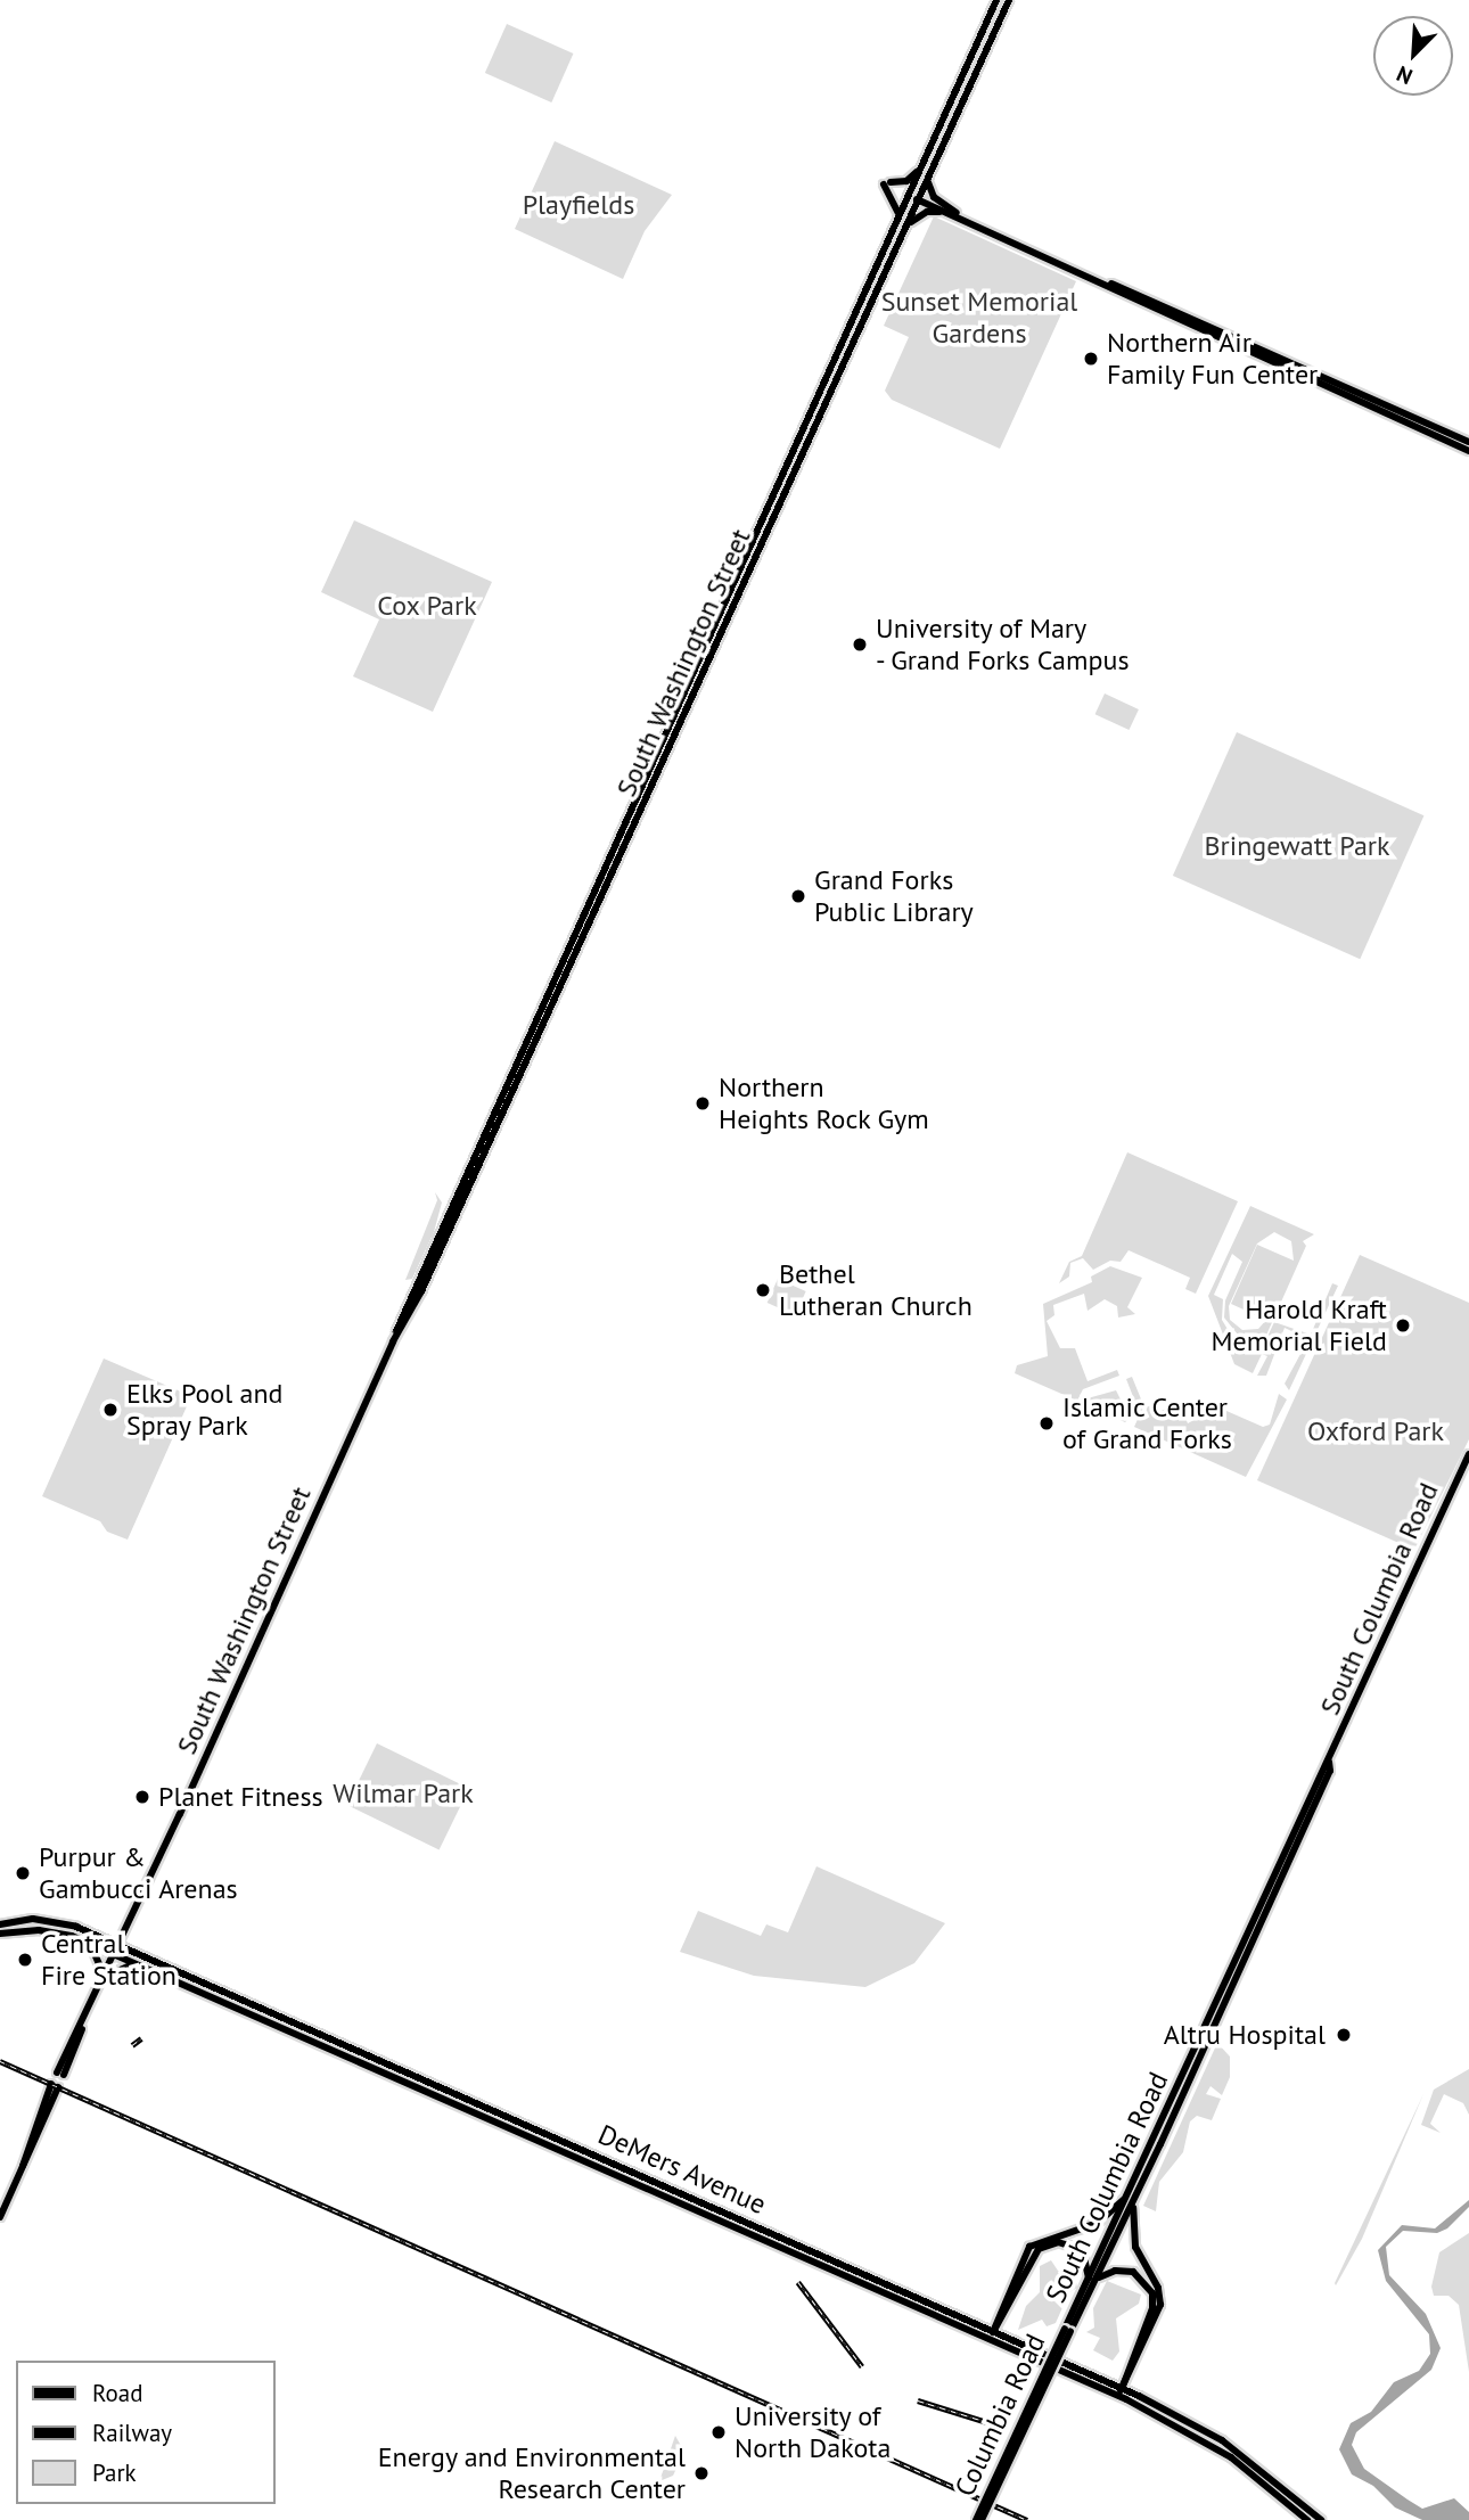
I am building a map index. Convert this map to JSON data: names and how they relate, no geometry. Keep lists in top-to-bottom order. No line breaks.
{"streets":{"main road":["South Washington Street","South Columbia Road","DeMers Avenue","Columbia Road"]},"crossings":[["South Washington Street","DeMers Avenue"],["South Columbia Road","Columbia Road"]],"parks":["Playfields","Sunset Memorial Gardens","Cox Park","Bringewatt Park","Oxford Park","Wilmar Park"],"places":["Northern Air Family Fun Center","University of Mary - Grand Forks Campus","Grand Forks Public Library","Northern Heights Rock Gym","Bethel Lutheran Church","Harold Kraft Memorial Field","Elks Pool and Spray Park","Islamic Center of Grand Forks","Planet Fitness","Purpur & Gambucci Arenas","Central Fire Station","Altru Hospital","University of North Dakota","Energy and Environmental Research Center"],"legend":["Road","Railway","Park"],"north":"bottom left"}
